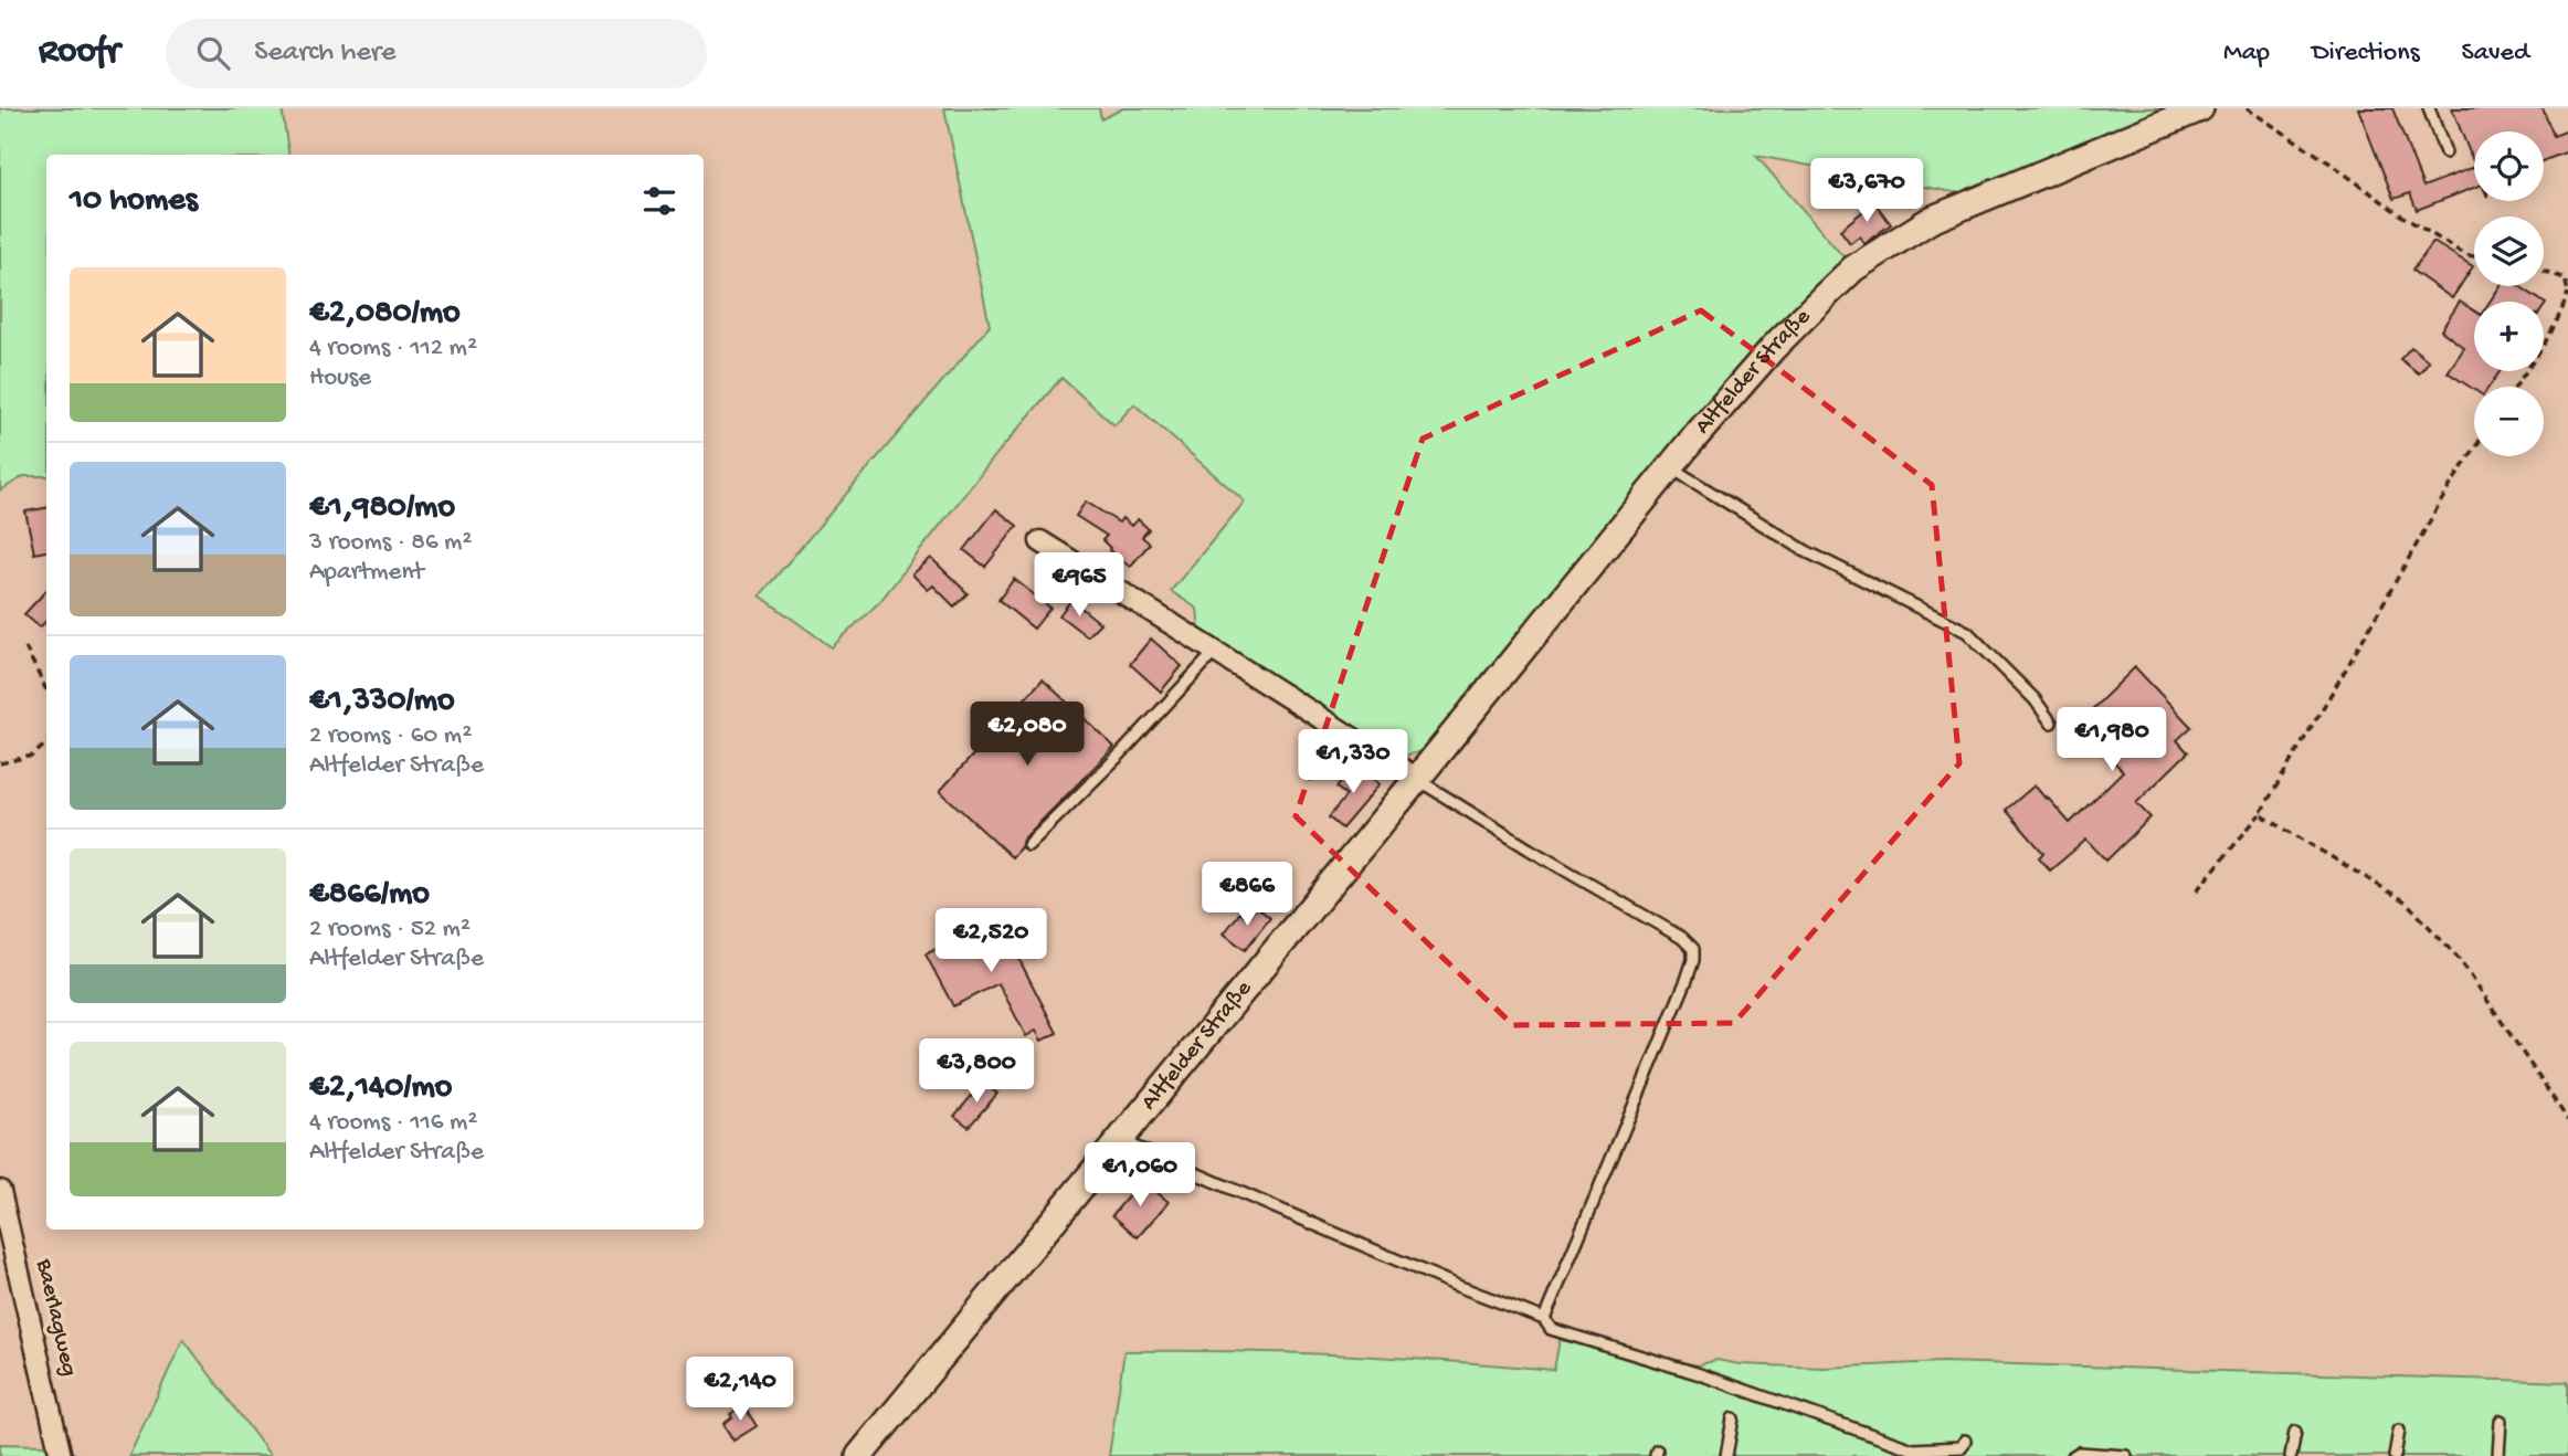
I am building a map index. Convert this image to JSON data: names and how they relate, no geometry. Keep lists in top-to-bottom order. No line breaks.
{"streets":{"street":["Altfelder Straße","Baerlagweg"]},"page":{"header":"Roofr","search":"Search here","nav":["Map","Directions","Saved"],"map_buttons":["+","−"],"heading":"10 homes","price":["€3,670","€965","€2,080","€1,980","€1,330","€866","€2,520","€3,800","€1,060","€2,140"],"list":[{"name":"€2,080/mo","note":"4 rooms · 112 m² · House"},{"name":"€1,980/mo","note":"3 rooms · 86 m² · Apartment"},{"name":"€1,330/mo","note":"2 rooms · 60 m² · Altfelder Straße"},{"name":"€866/mo","note":"2 rooms · 52 m² · Altfelder Straße"},{"name":"€2,140/mo","note":"4 rooms · 116 m² · Altfelder Straße"}]}}
